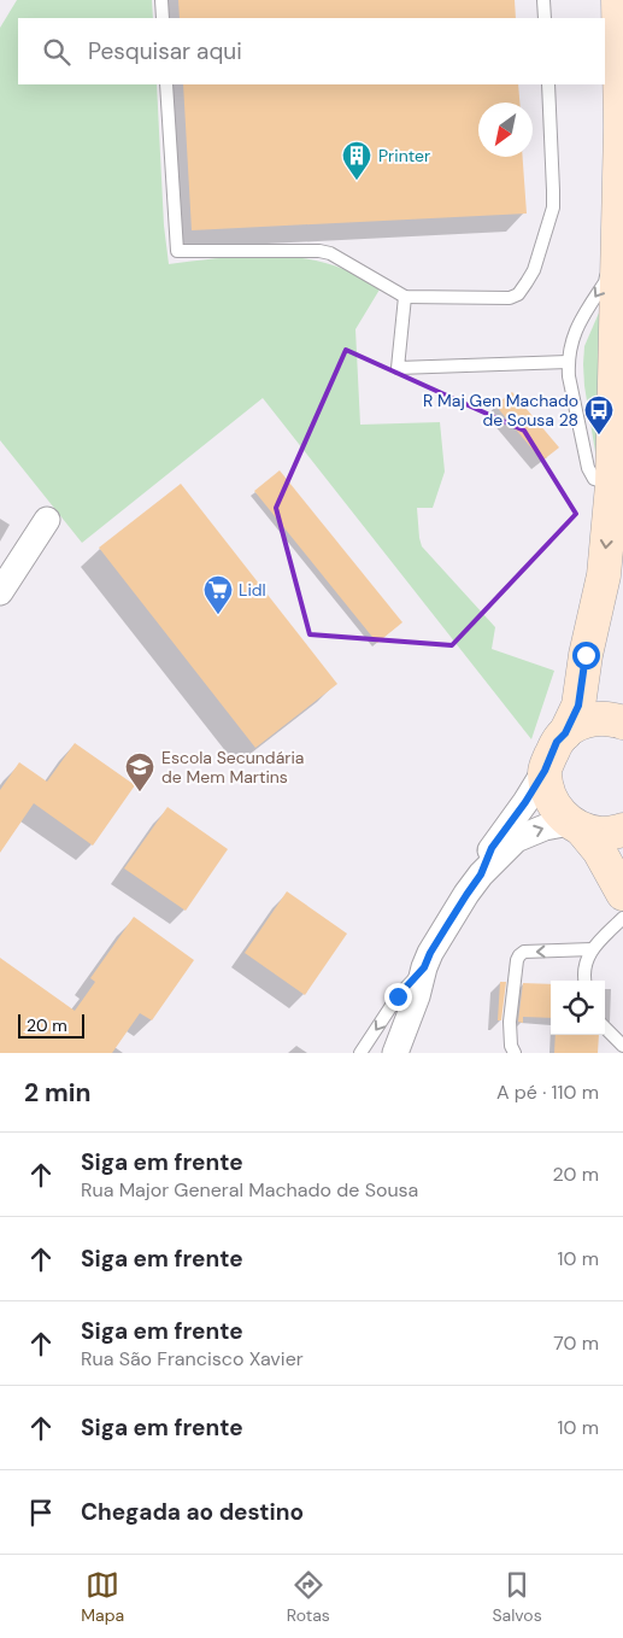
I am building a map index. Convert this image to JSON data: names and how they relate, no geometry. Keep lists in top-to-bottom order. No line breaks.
{"places":{"building":["Printer"],"bus stop":["R Maj Gen Machado de Sousa 28"],"supermarket":["Lidl"],"school or university":["Escola Secundária de Mem Martins"]},"scale_bar":"20 m","north":"bottom left","page":{"search":"Pesquisar aqui","scale":"20 m","heading":["2 min","A pé · 110 m"],"list":[["Siga em frente","Rua Major General Machado de Sousa","20 m"],["Siga em frente","10 m"],["Siga em frente","Rua São Francisco Xavier","70 m"],["Siga em frente","10 m"],"Chegada ao destino"],"nav":["Mapa","Rotas","Salvos"]}}
